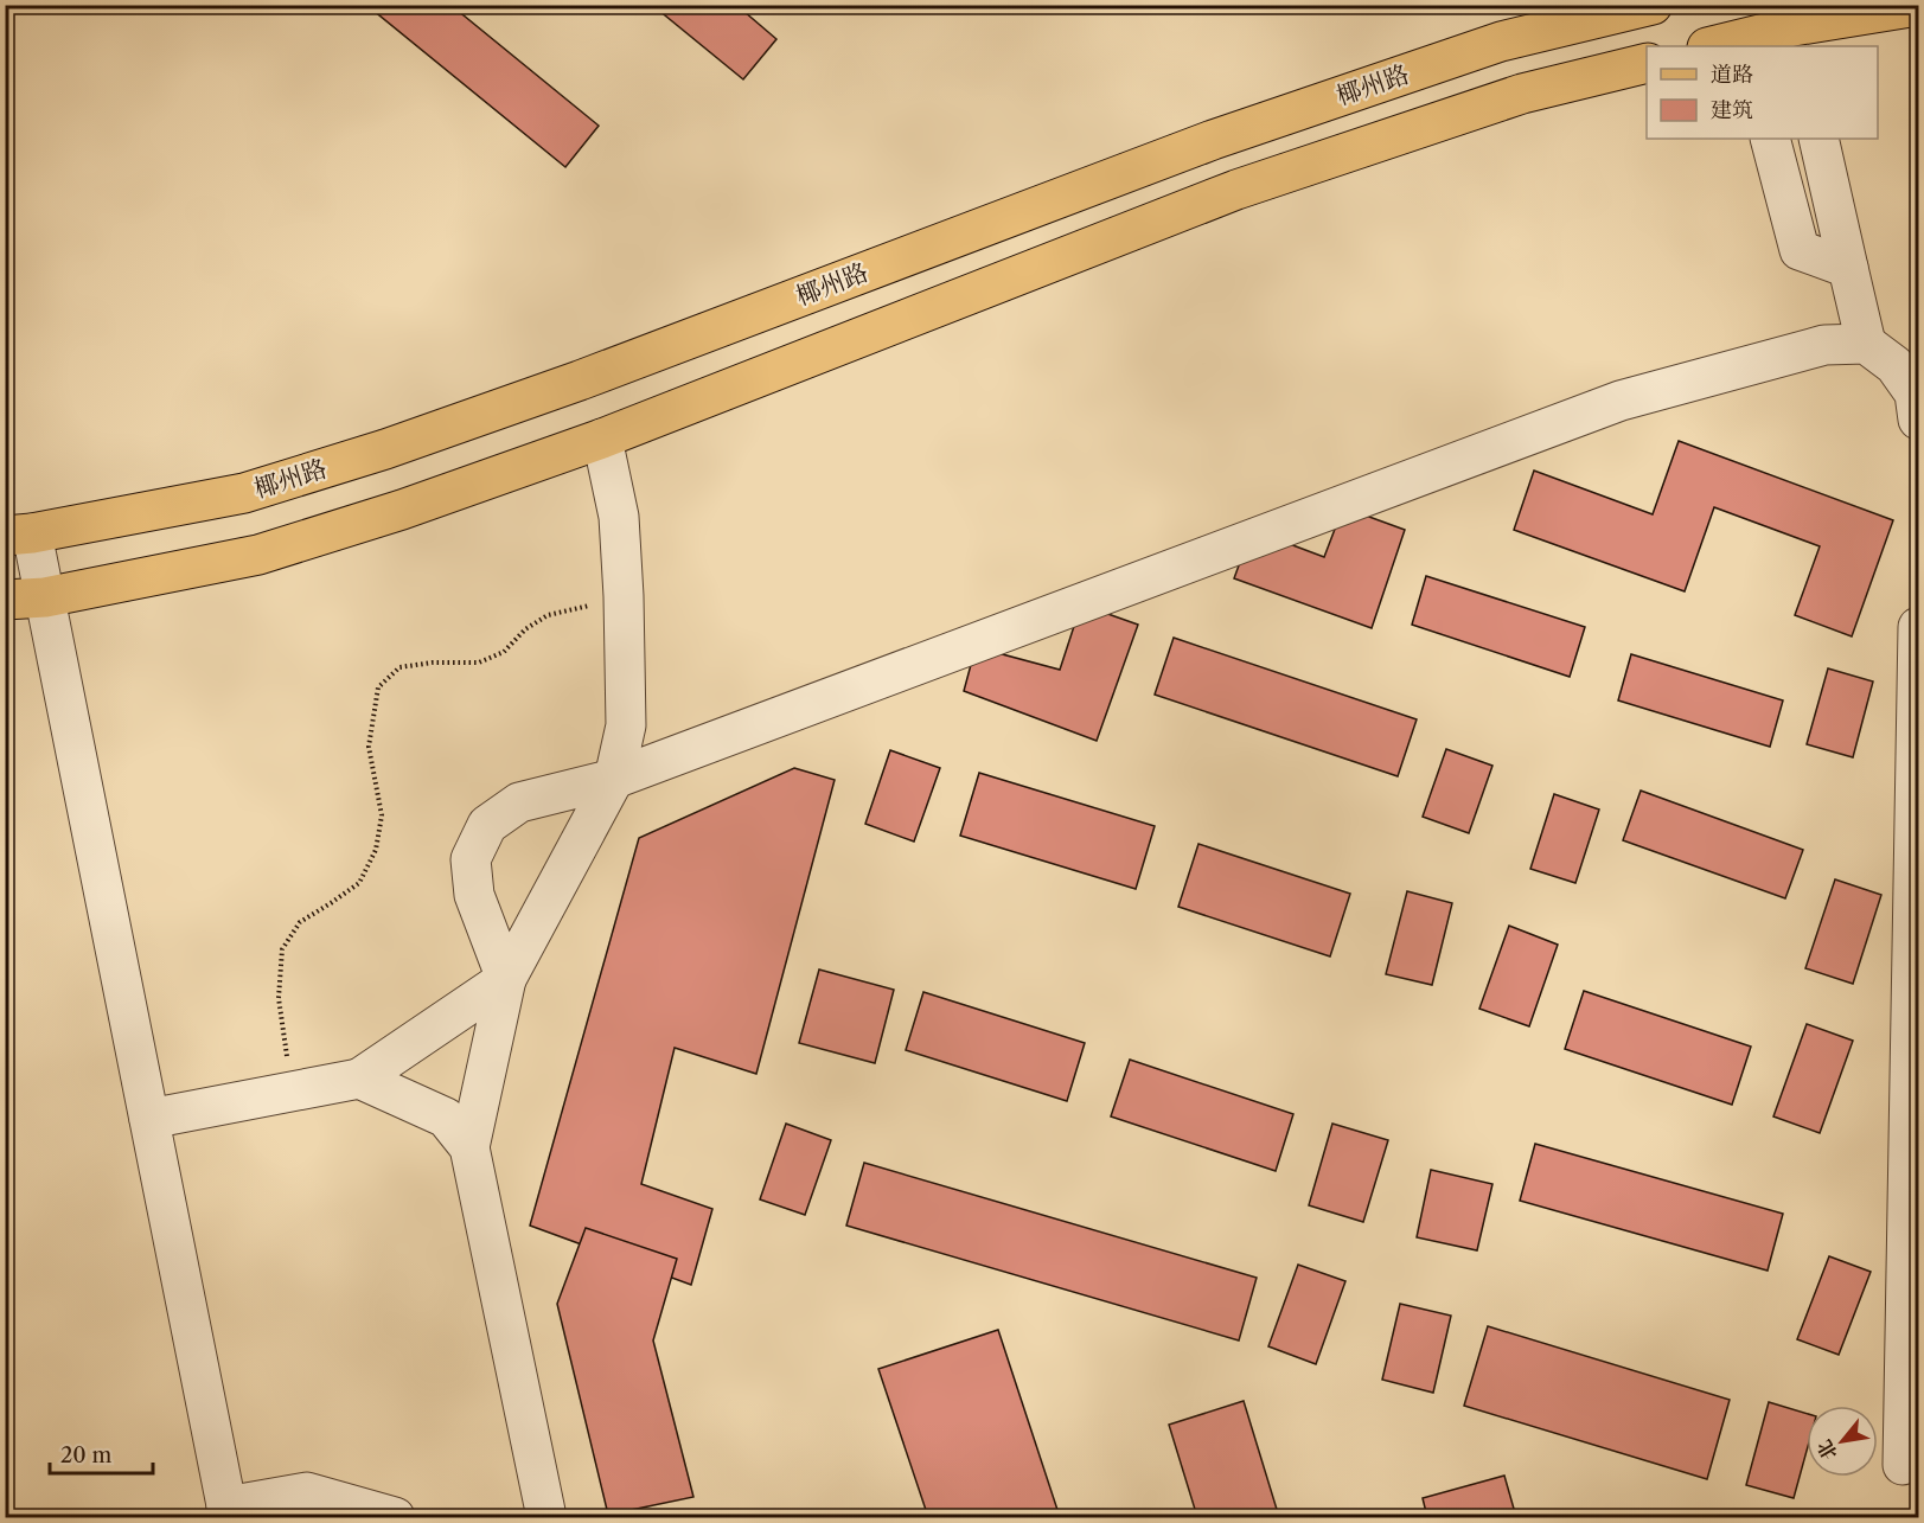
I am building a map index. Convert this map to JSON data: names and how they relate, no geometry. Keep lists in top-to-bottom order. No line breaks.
{"streets":{"main road":["椰州路"]},"legend":["道路","建筑"],"scale_bar":"20 m","north":"bottom left"}
